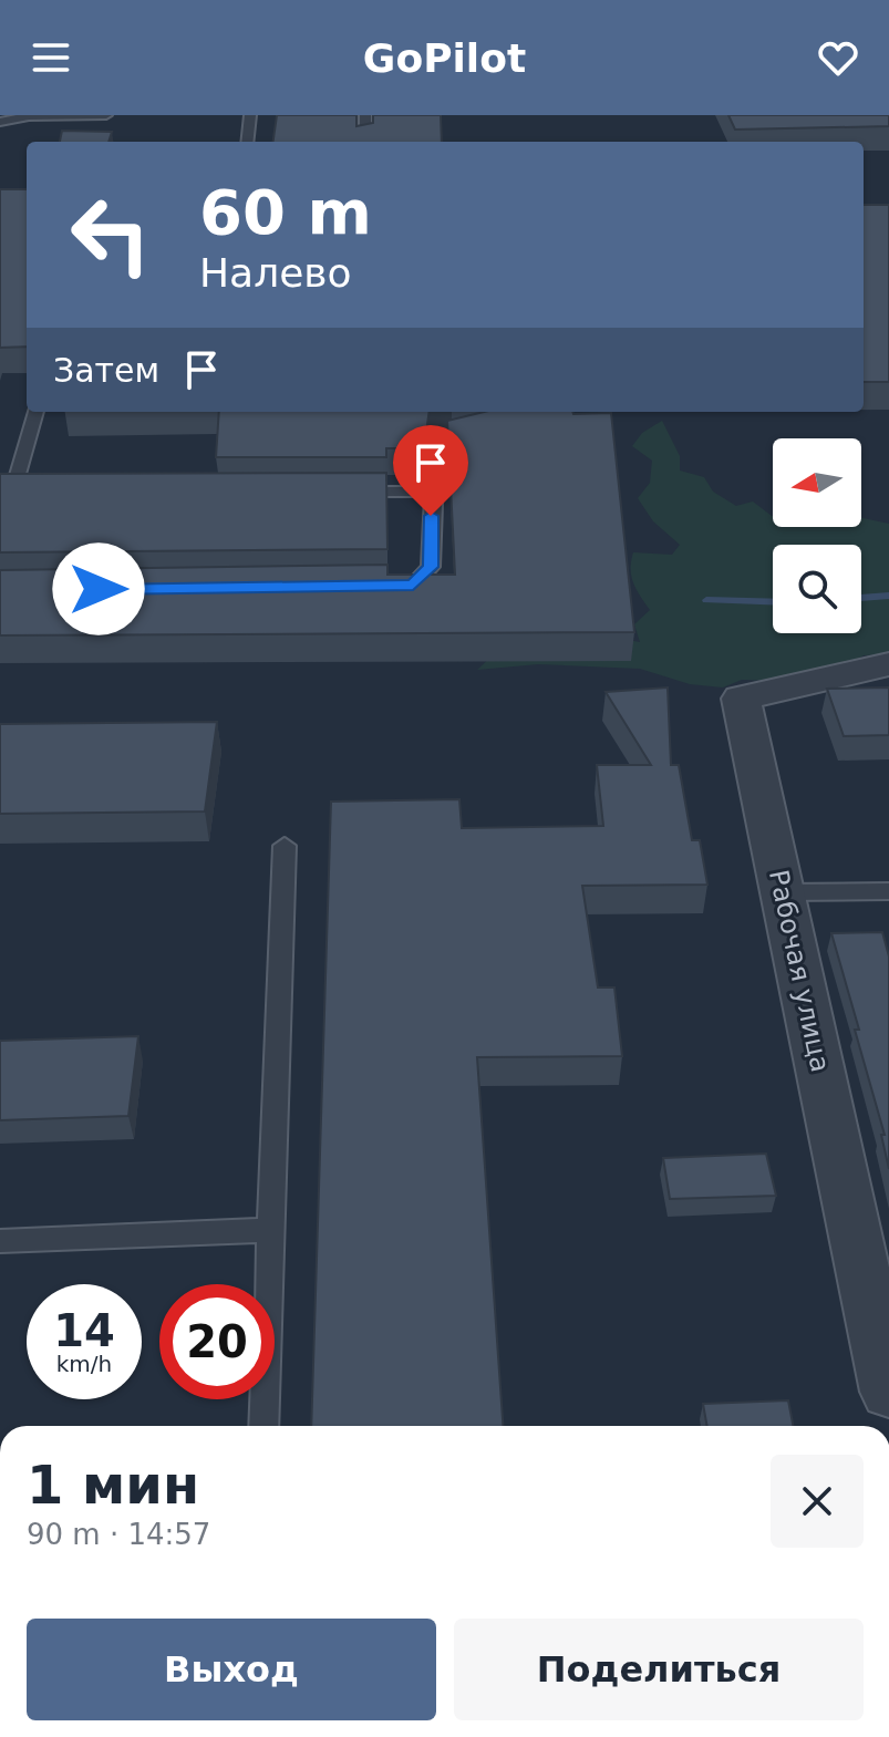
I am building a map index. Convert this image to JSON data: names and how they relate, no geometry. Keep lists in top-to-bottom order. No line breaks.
{"streets":{"street":["Рабочая улица"]},"north":"left","page":{"header":"GoPilot","turn":["60 m","Налево"],"then":"Затем","speed":"14 km/h","limit":"20","heading":["1 мин","90 m · 14:57"],"buttons":["Выход","Поделиться"]}}
